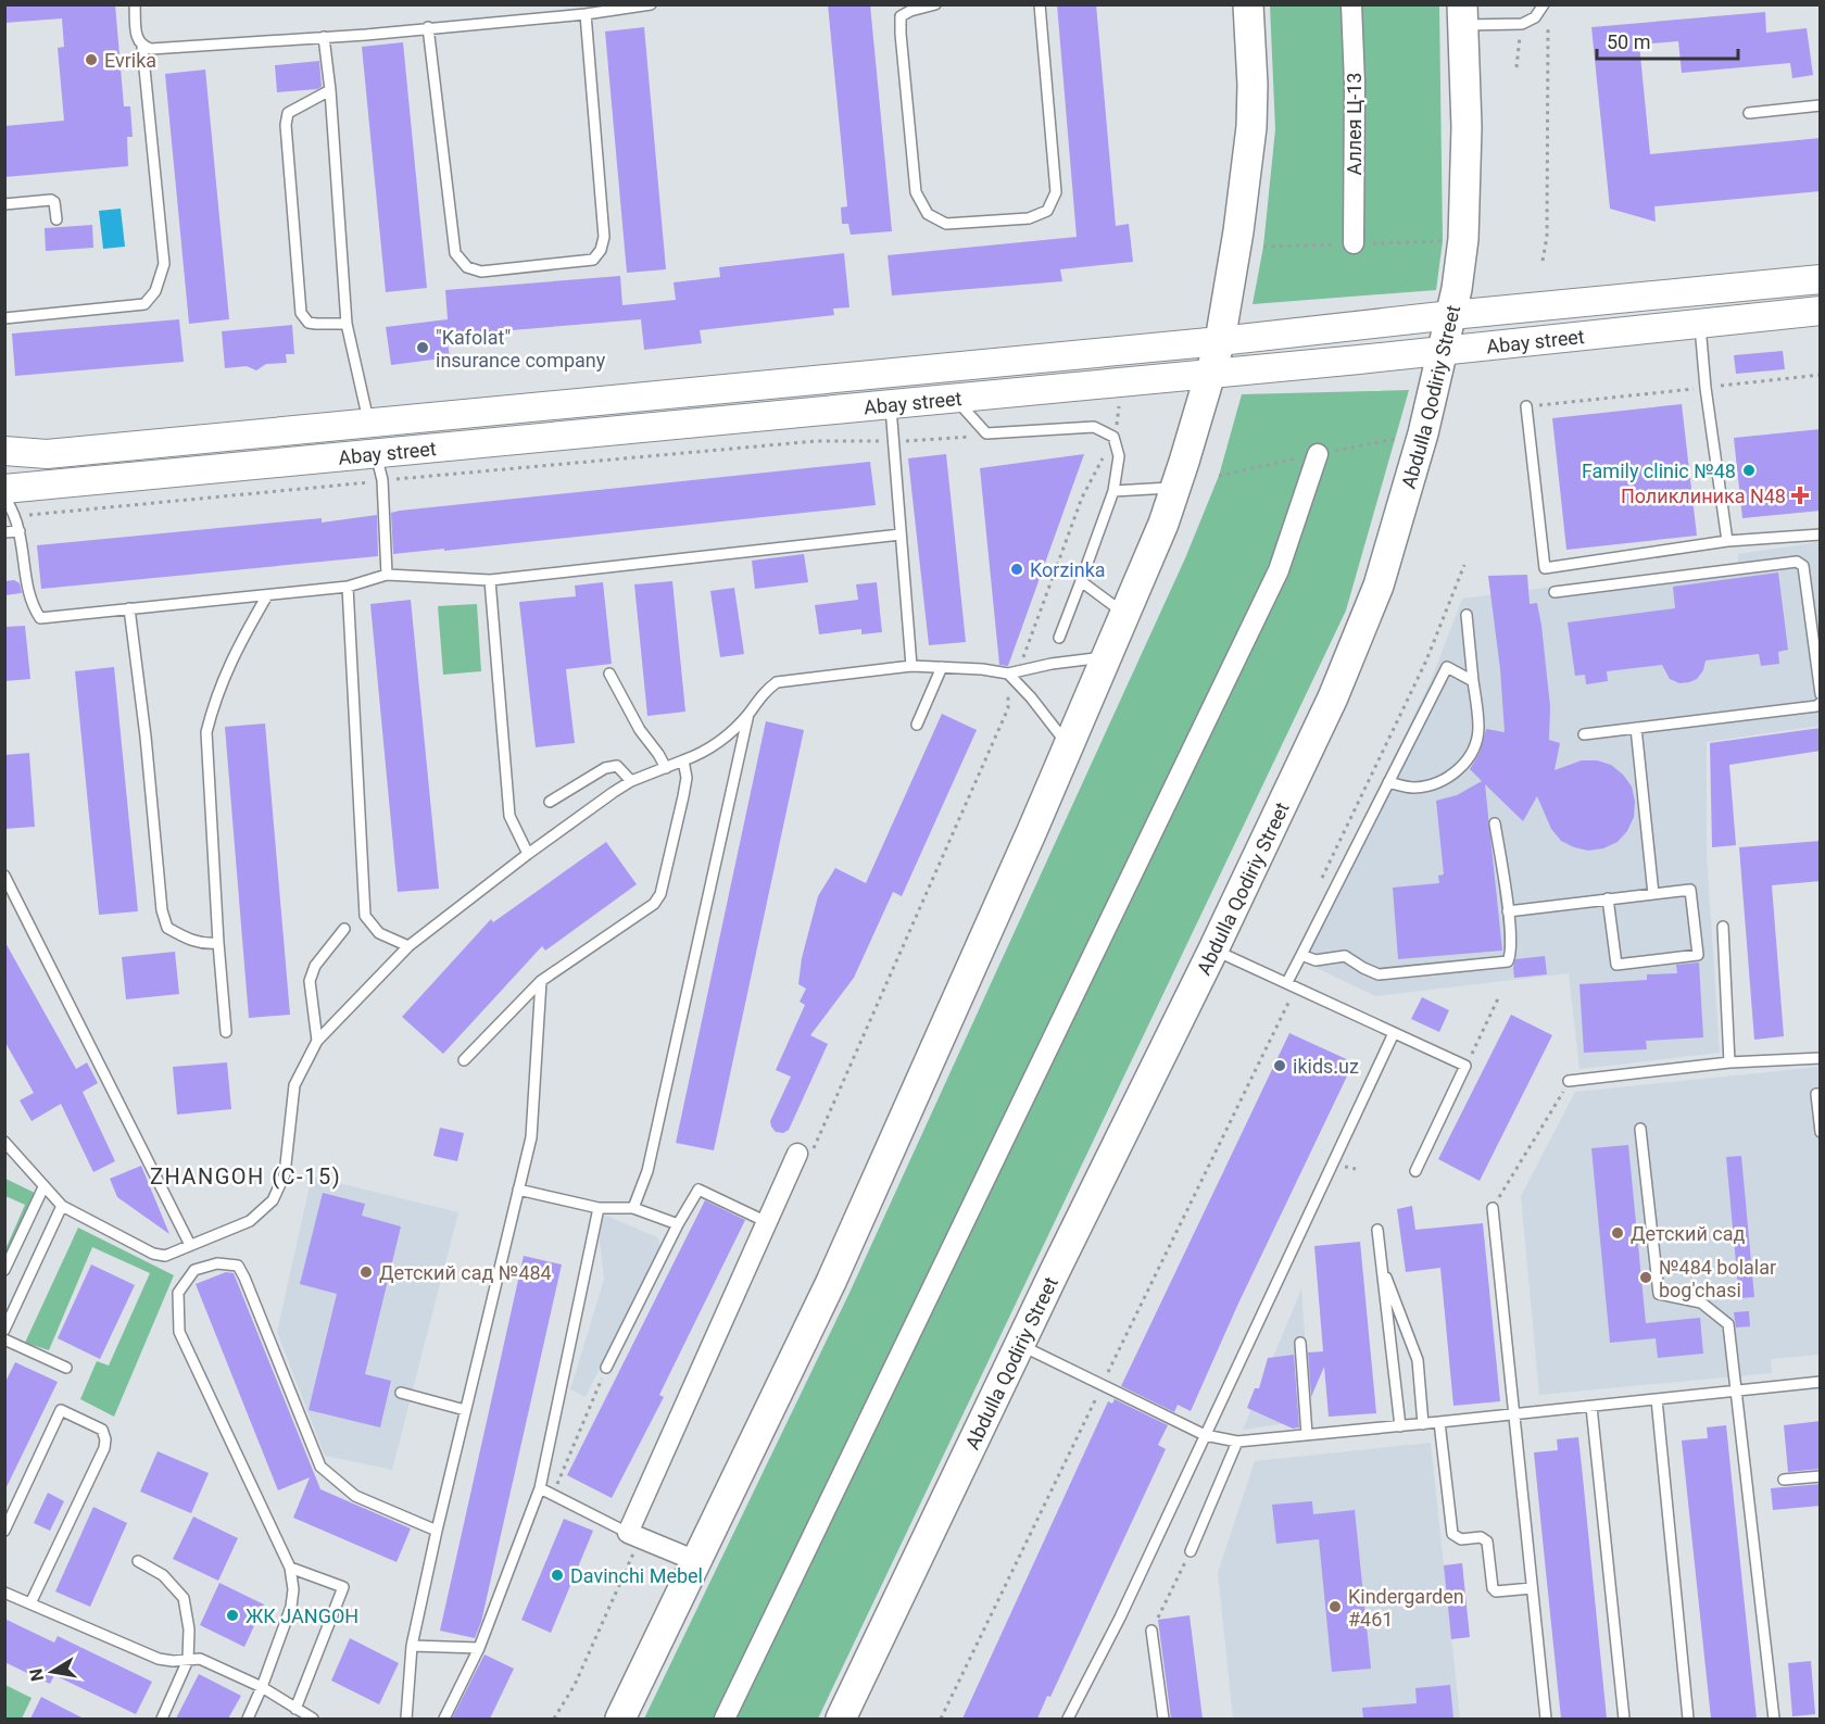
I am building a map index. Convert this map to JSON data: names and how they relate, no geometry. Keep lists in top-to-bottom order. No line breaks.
{"streets":{"main road":["Abay street","Abdulla Qodiriy Street"],"street":["Аллея Ц-13"]},"crossings":[["Abay street","Abdulla Qodiriy Street"]],"districts":["ZHANGOH (C-15)"],"places":{"other":["Evrika","\"Kafolat\" insurance company","Family clinic №48","Korzinka","ikids.uz","Детский сад","Детский сад №484","№484 bolalar bog'chasi","Davinchi Mebel","Kindergarden #461","ЖК JANGOH"],"health":["Поликлиника N48"]},"scale_bar":"50 m","north":"left"}
